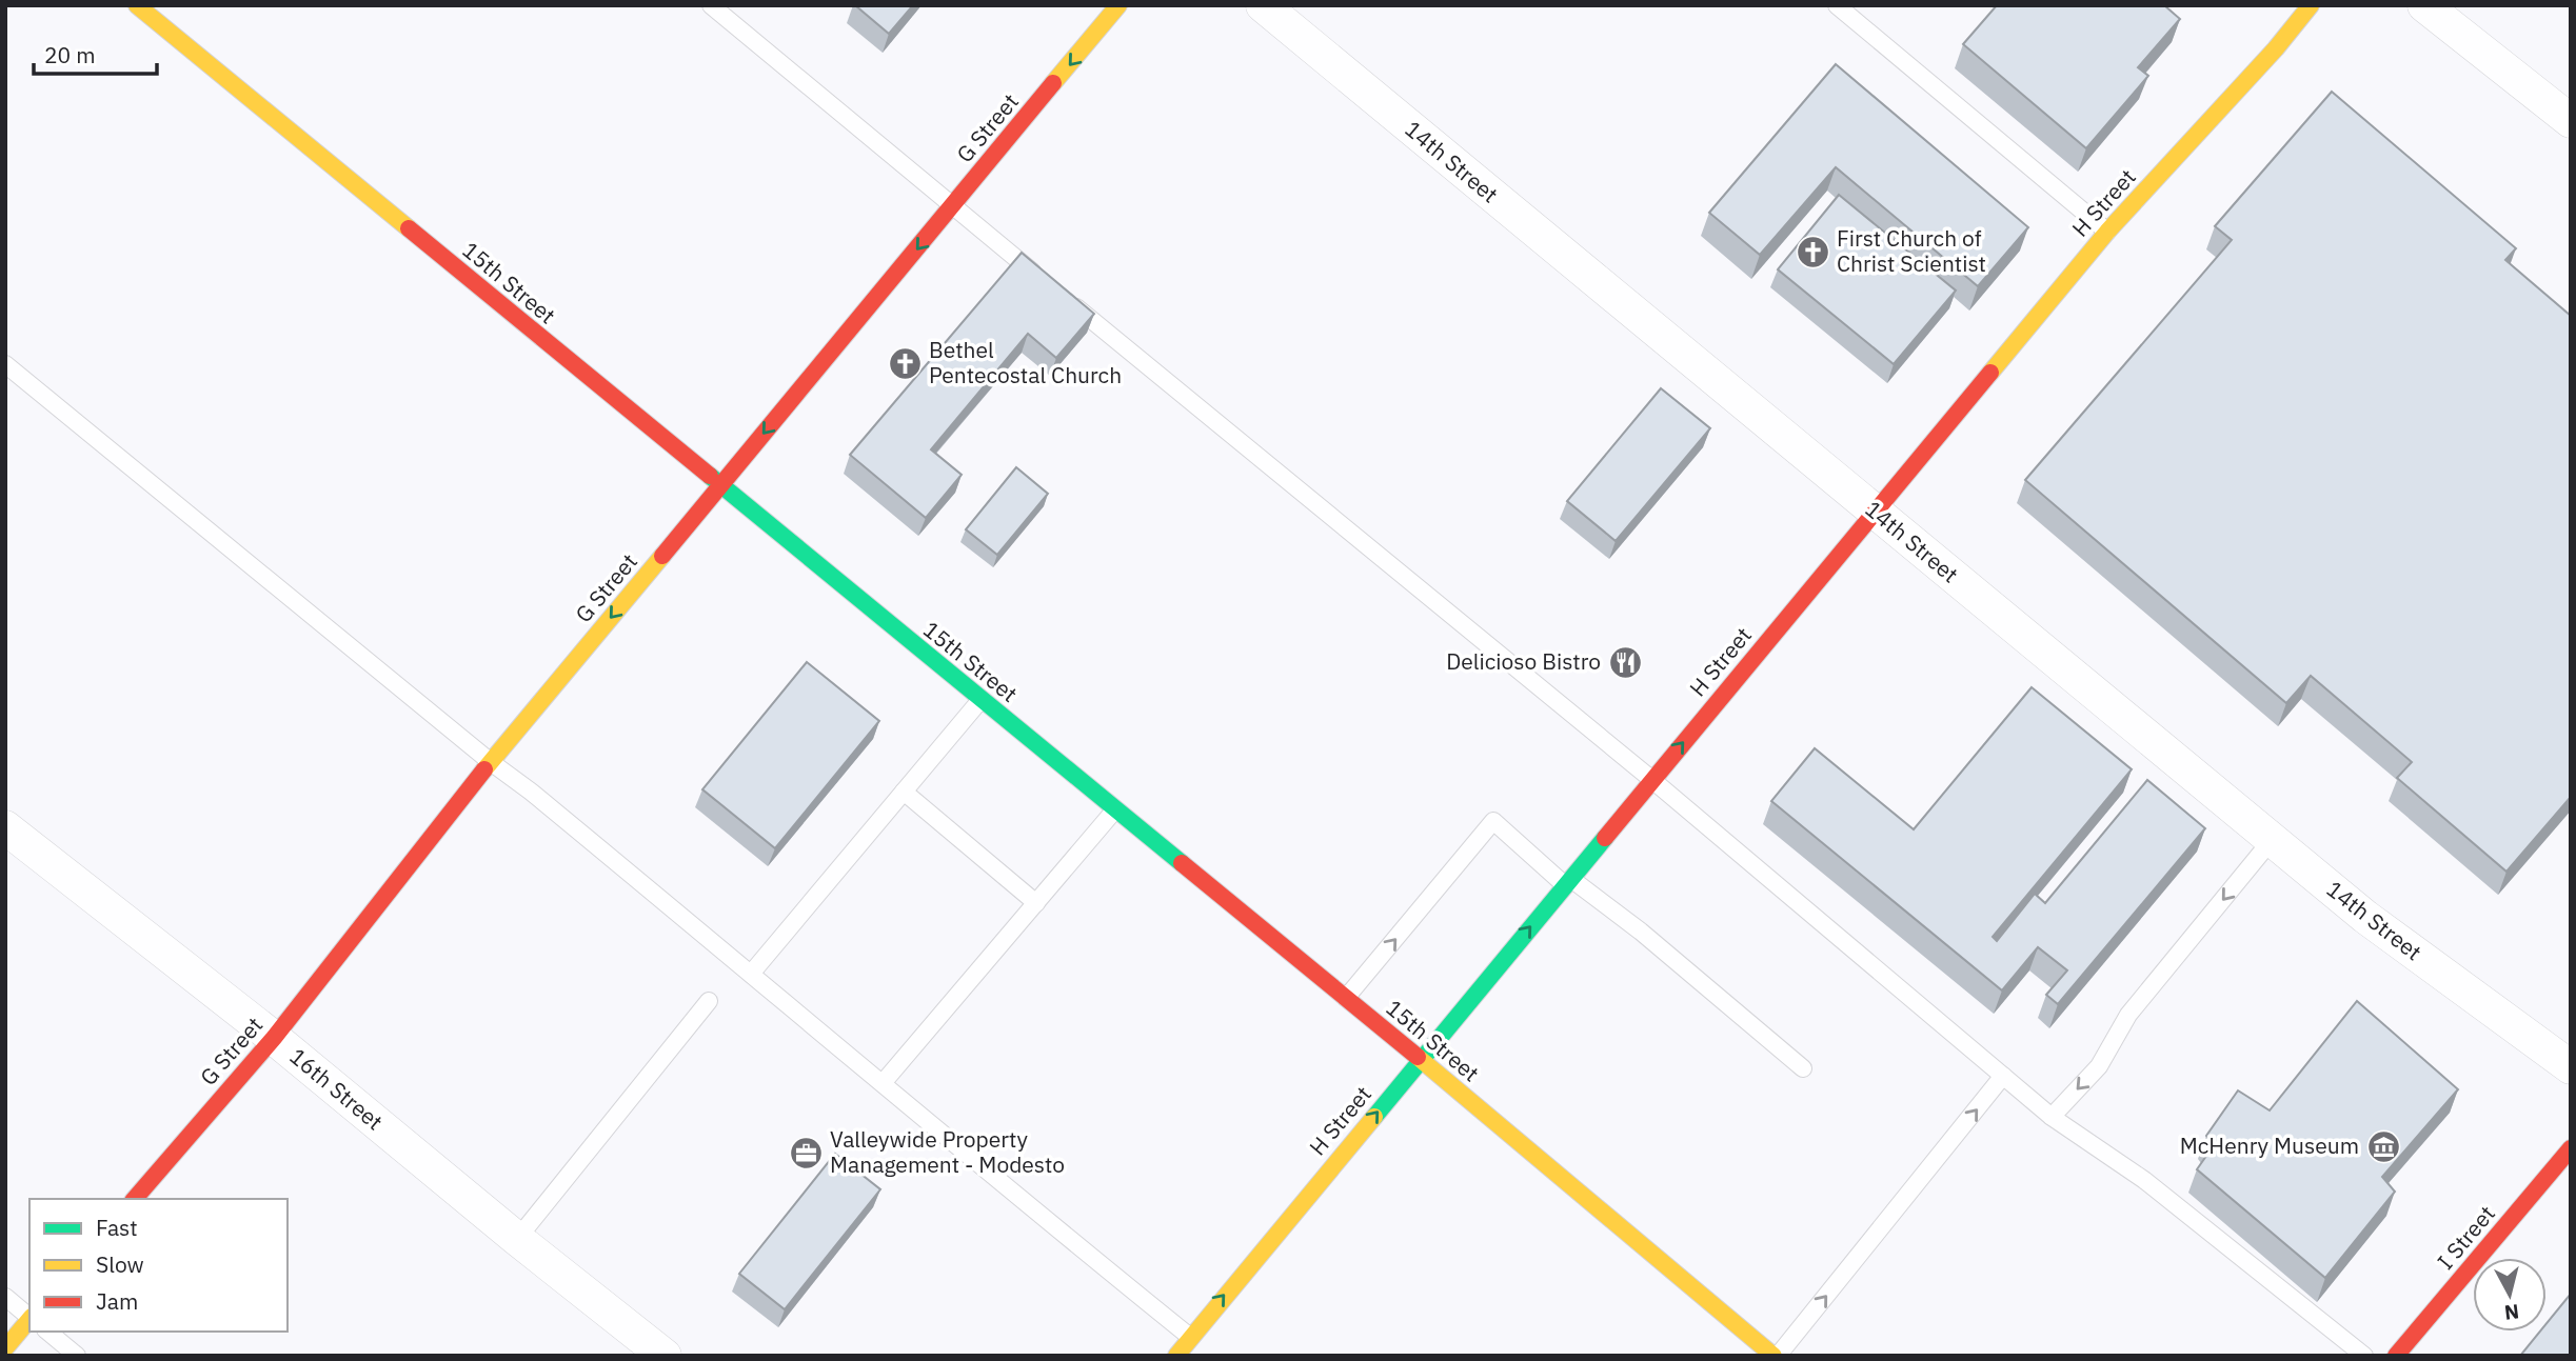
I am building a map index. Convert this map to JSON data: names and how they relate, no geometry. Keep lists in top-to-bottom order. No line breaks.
{"streets":{"main road":["G Street","H Street","15th Street","I Street"],"street":["14th Street","16th Street"]},"crossings":[["G Street","15th Street"],["G Street","16th Street"],["14th Street","H Street"],["H Street","15th Street"]],"one_way":["G Street","H Street"],"places":{"church":["First Church of Christ Scientist","Bethel Pentecostal Church"],"restaurant":["Delicioso Bistro"],"museum":["McHenry Museum"],"office":["Valleywide Property Management - Modesto"]},"legend":["Fast","Slow","Jam"],"scale_bar":"20 m","north":"bottom"}
